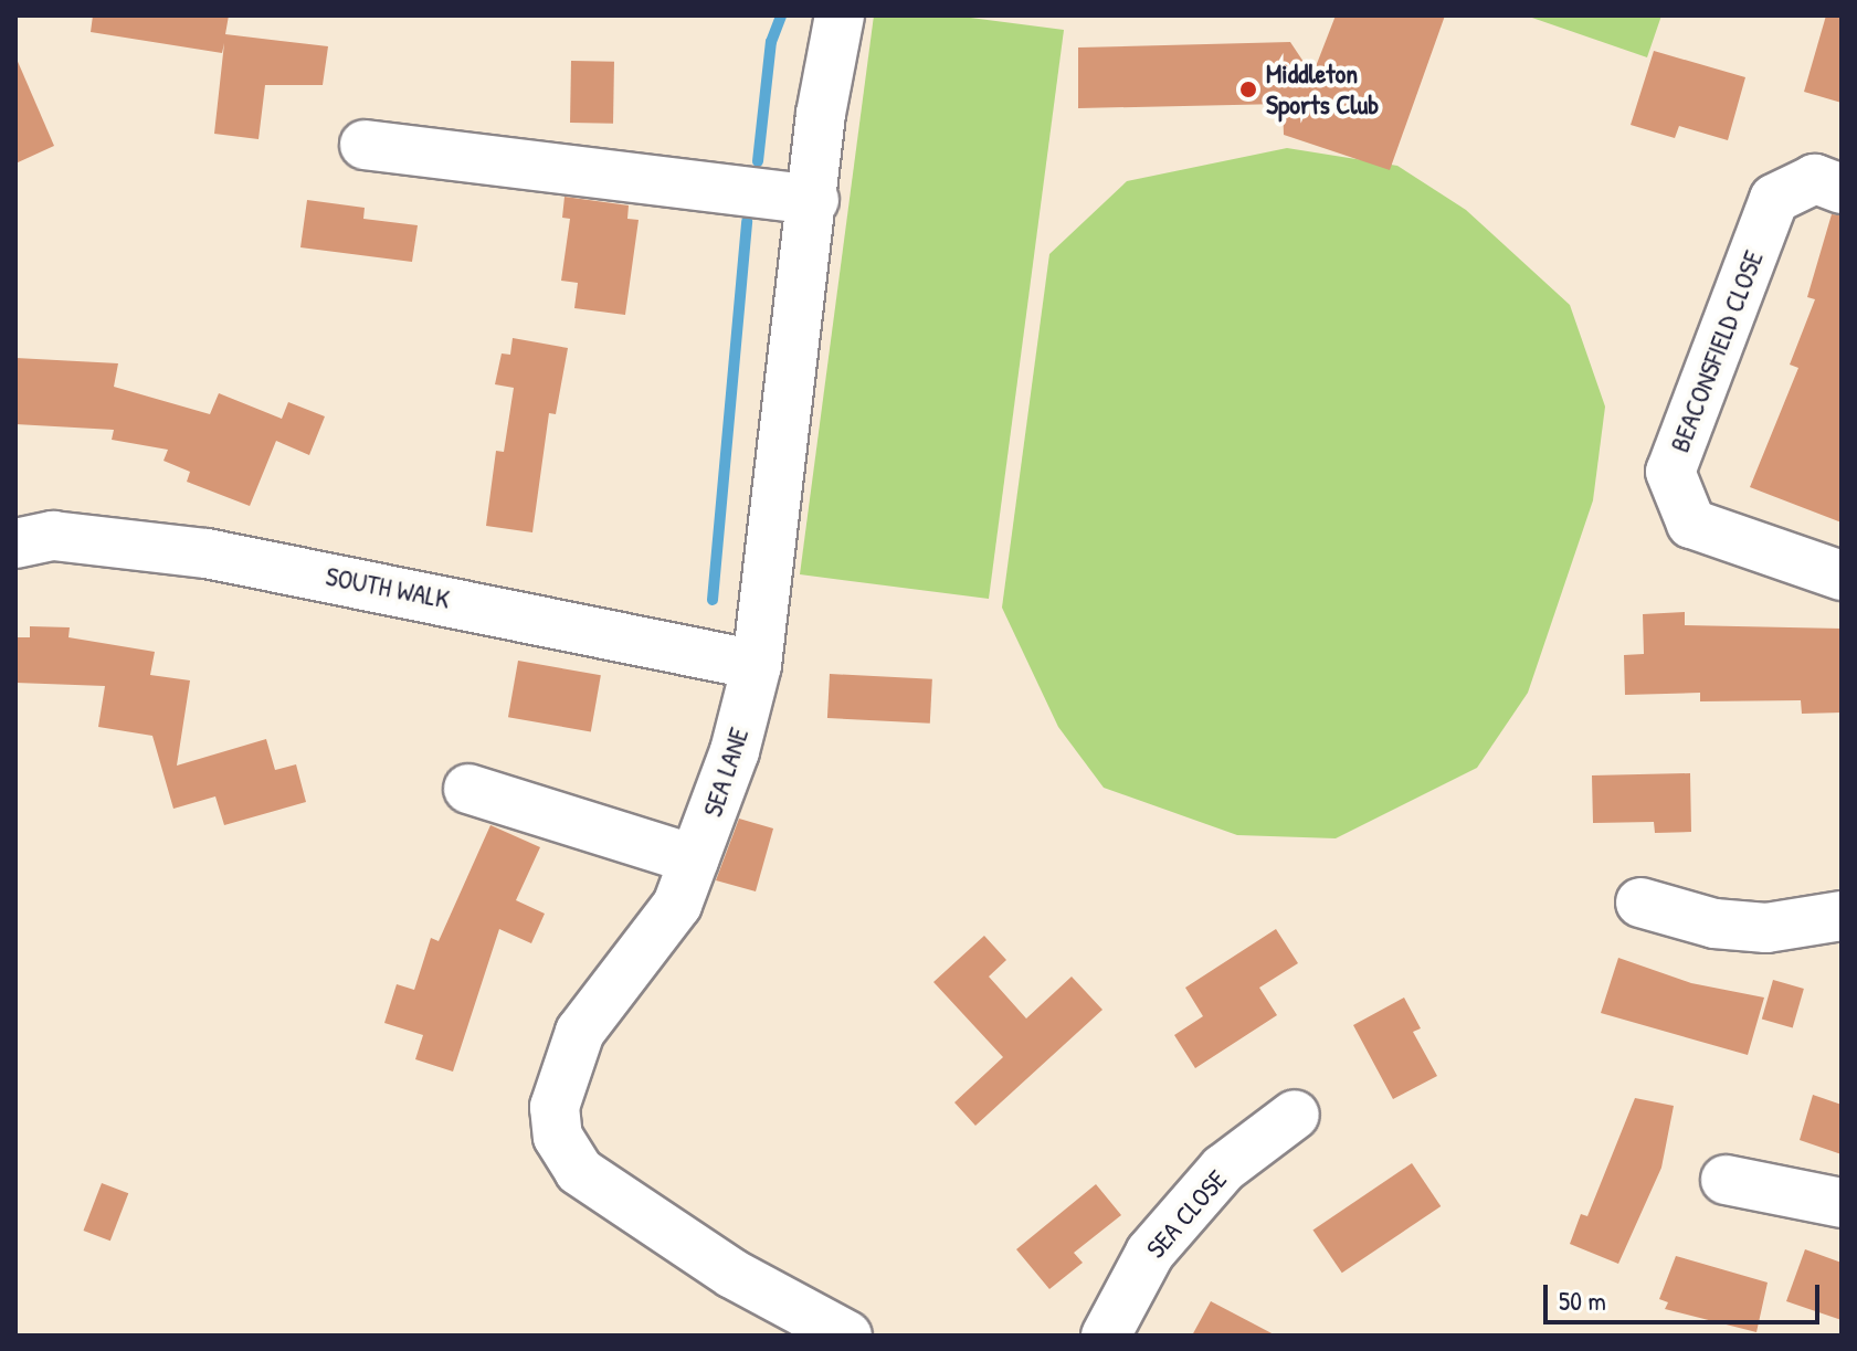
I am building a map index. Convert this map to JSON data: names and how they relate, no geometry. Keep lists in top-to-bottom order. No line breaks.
{"streets":{"street":["BEACONSFIELD CLOSE","SOUTH WALK","SEA LANE","SEA CLOSE"]},"crossings":[["SOUTH WALK","SEA LANE"]],"places":["Middleton Sports Club"],"scale_bar":"50 m"}
